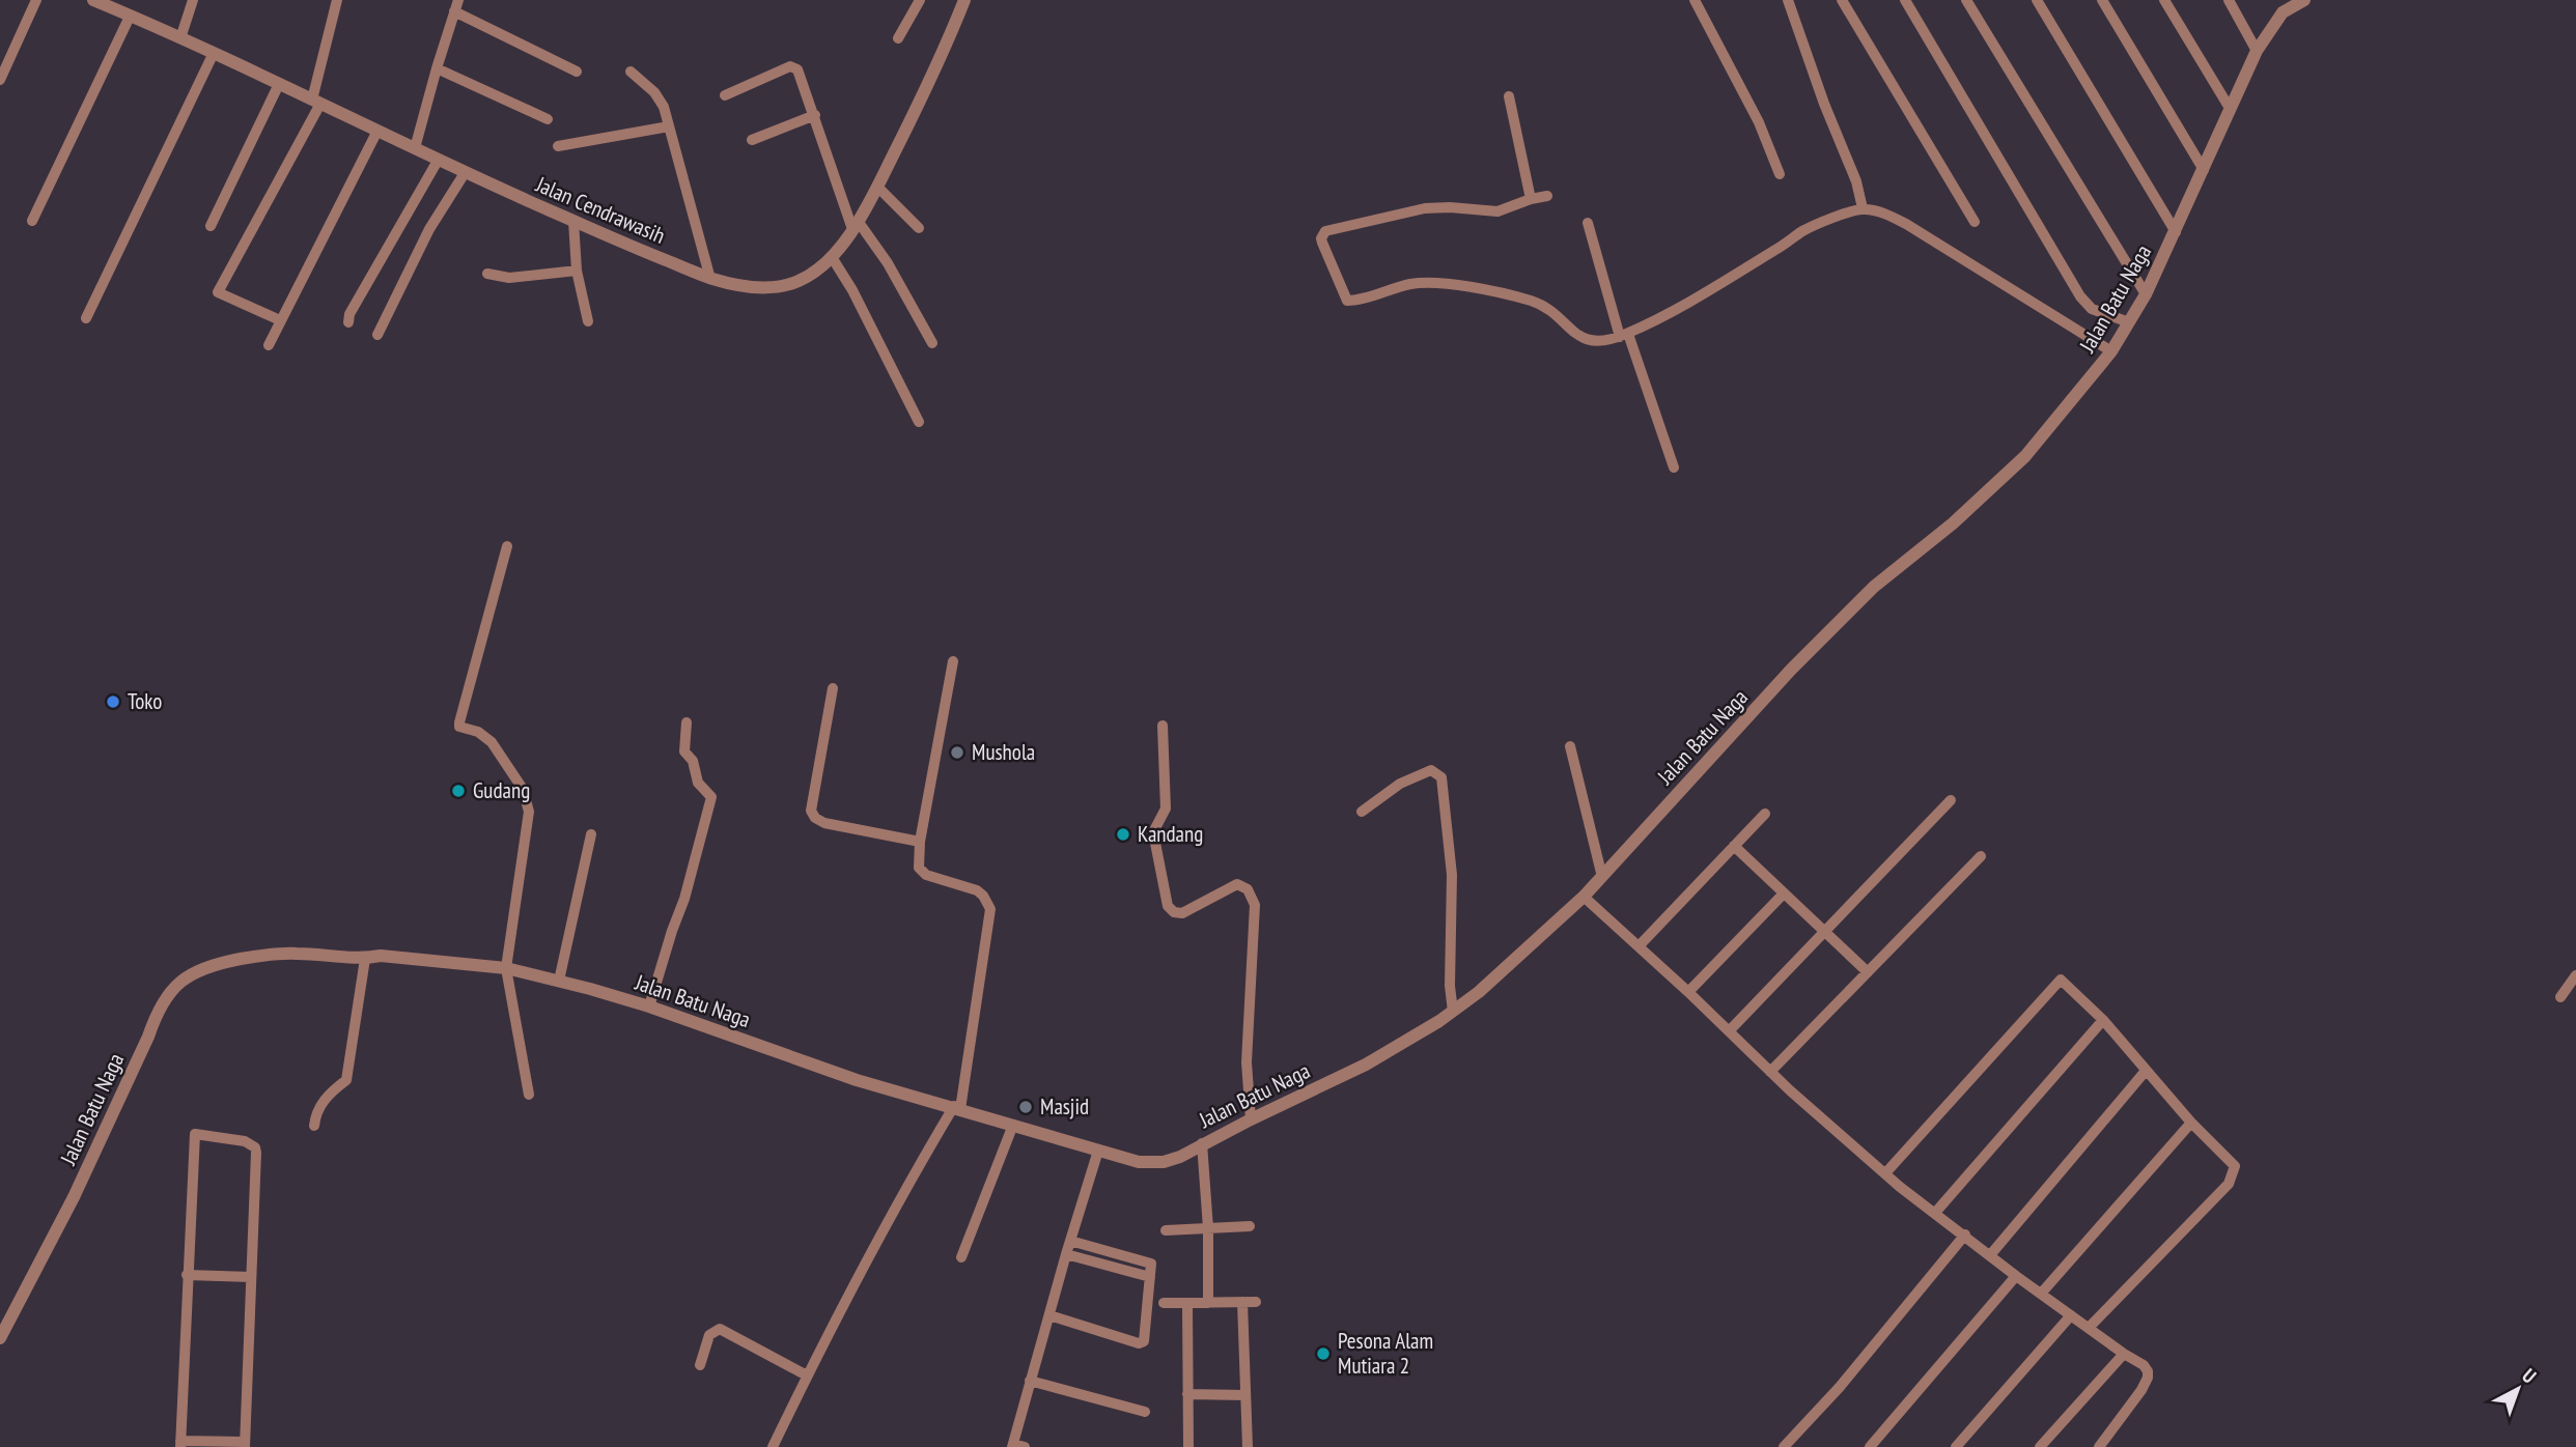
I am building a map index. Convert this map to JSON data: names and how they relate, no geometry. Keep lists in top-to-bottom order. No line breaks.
{"streets":{"street":["Jalan Cendrawasih","Jalan Batu Naga"]},"places":["Toko","Mushola","Gudang","Kandang","Masjid","Pesona Alam Mutiara 2"],"north":"top right"}
